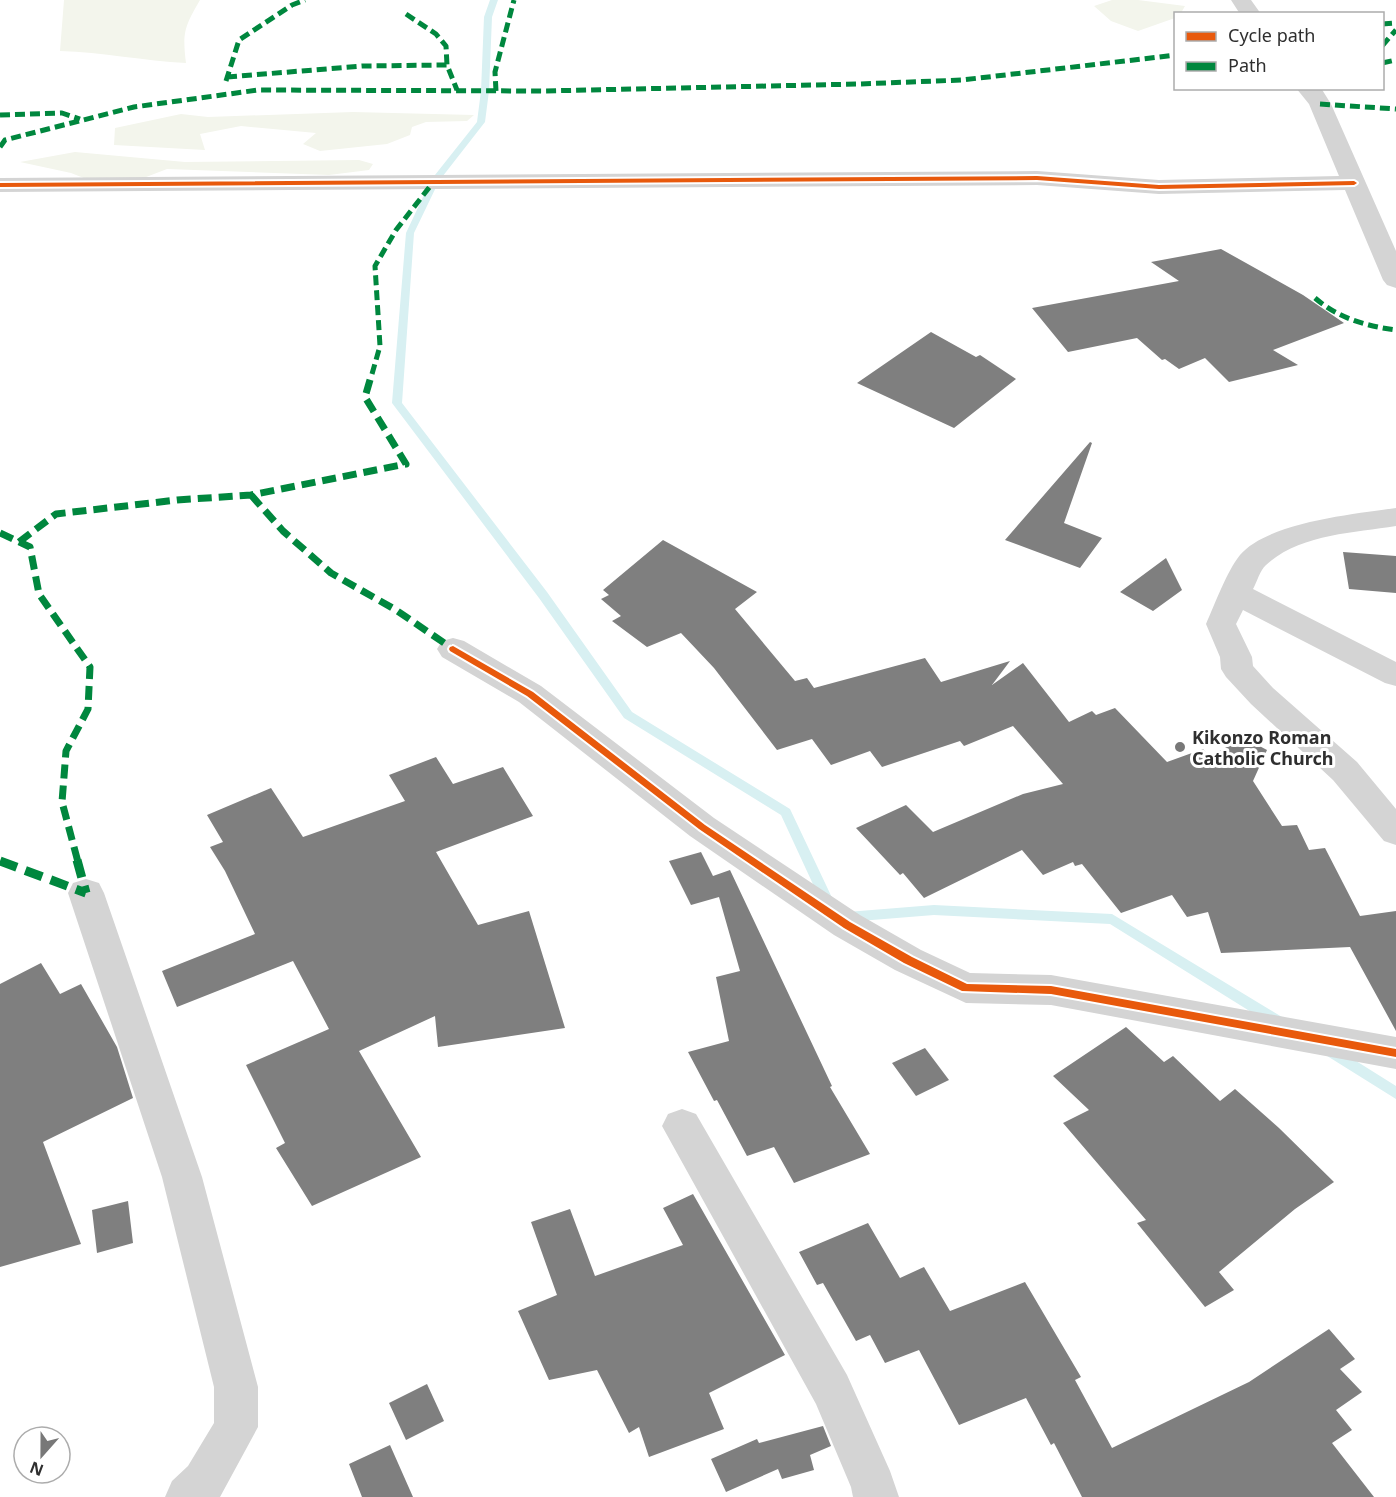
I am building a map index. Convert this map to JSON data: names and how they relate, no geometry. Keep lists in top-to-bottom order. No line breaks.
{"places":["Kikonzo Roman Catholic Church"],"legend":["Cycle path","Path"],"north":"bottom"}
